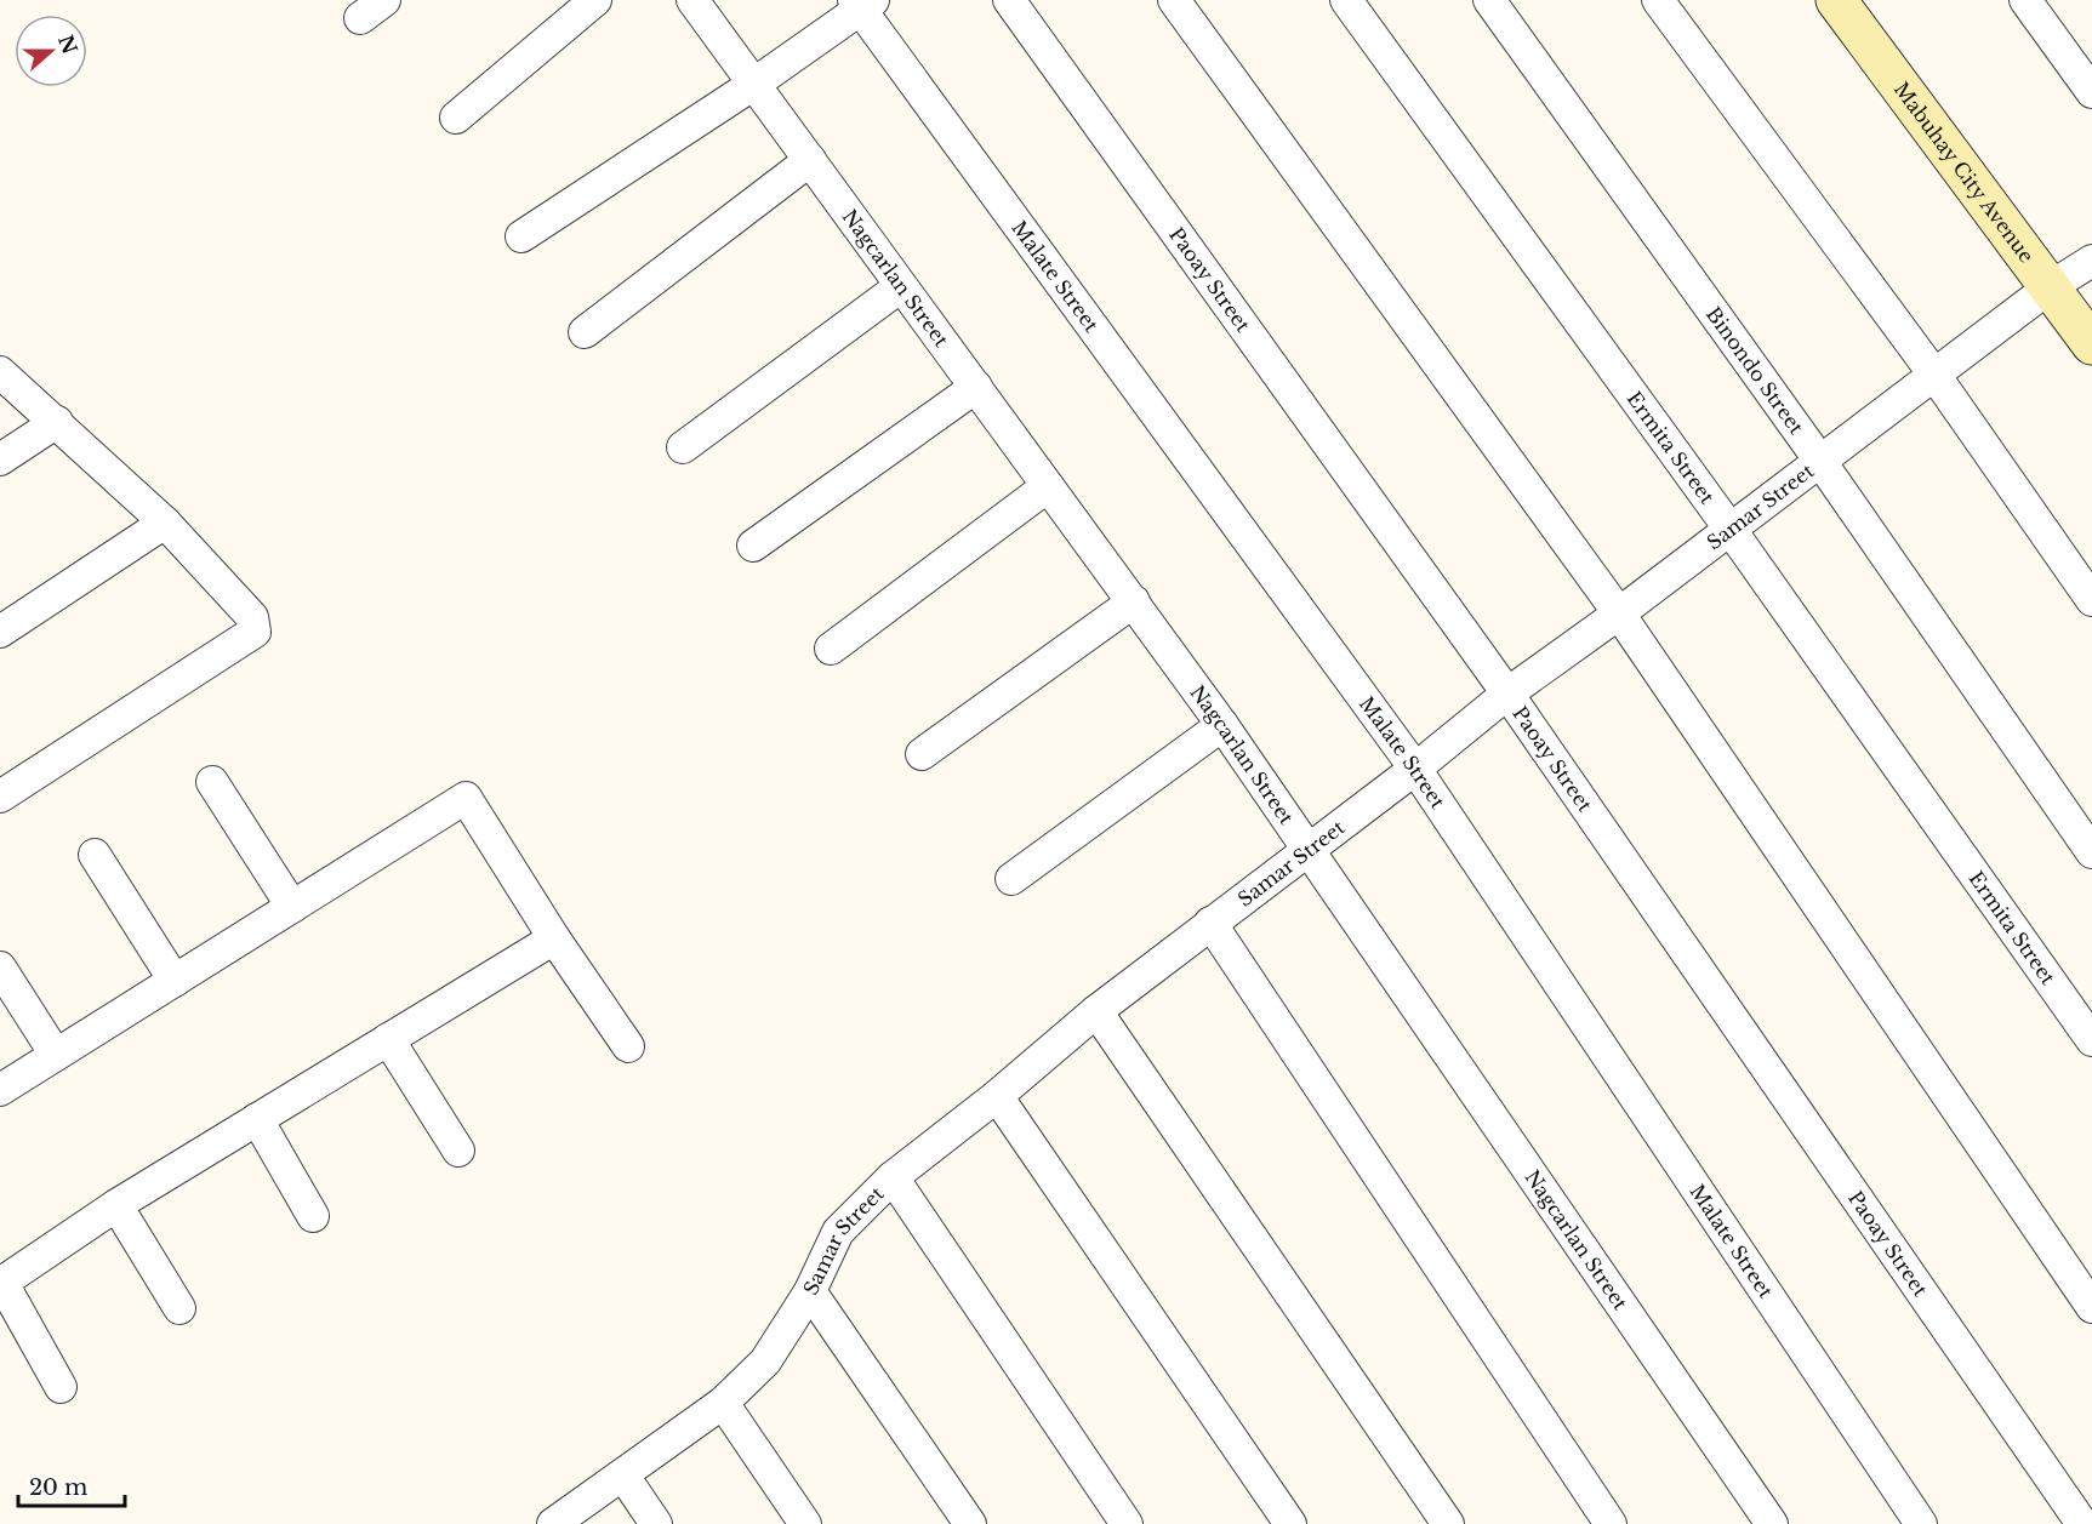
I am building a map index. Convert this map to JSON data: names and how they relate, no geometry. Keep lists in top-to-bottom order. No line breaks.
{"streets":{"street":["Mabuhay City Avenue","Malate Street","Nagcarlan Street","Paoay Street","Binondo Street","Ermita Street","Samar Street"]},"crossings":[["Mabuhay City Avenue","Samar Street"],["Malate Street","Samar Street"],["Nagcarlan Street","Samar Street"],["Paoay Street","Samar Street"],["Binondo Street","Samar Street"],["Ermita Street","Samar Street"]],"scale_bar":"20 m","north":"right"}
